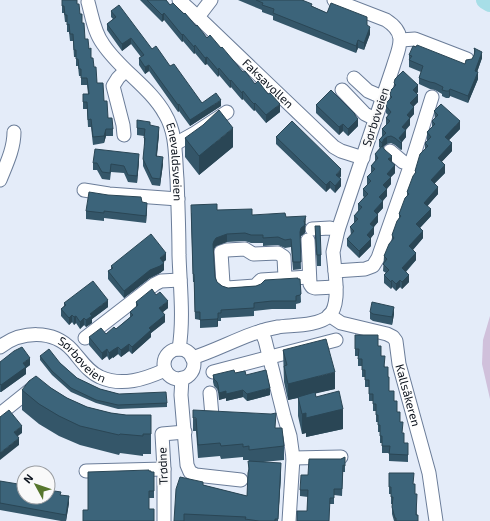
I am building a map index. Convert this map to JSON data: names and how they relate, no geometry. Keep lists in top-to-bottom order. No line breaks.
{"streets":{"street":["Faksavollen","Sørbøveien","Enevaldsveien","Kallsåkeren","Trødne"]},"crossings":[["Faksavollen","Sørbøveien"],["Sørbøveien","Enevaldsveien"],["Sørbøveien","Kallsåkeren"],["Sørbøveien","Trødne"],["Enevaldsveien","Trødne"]],"north":"top left"}
